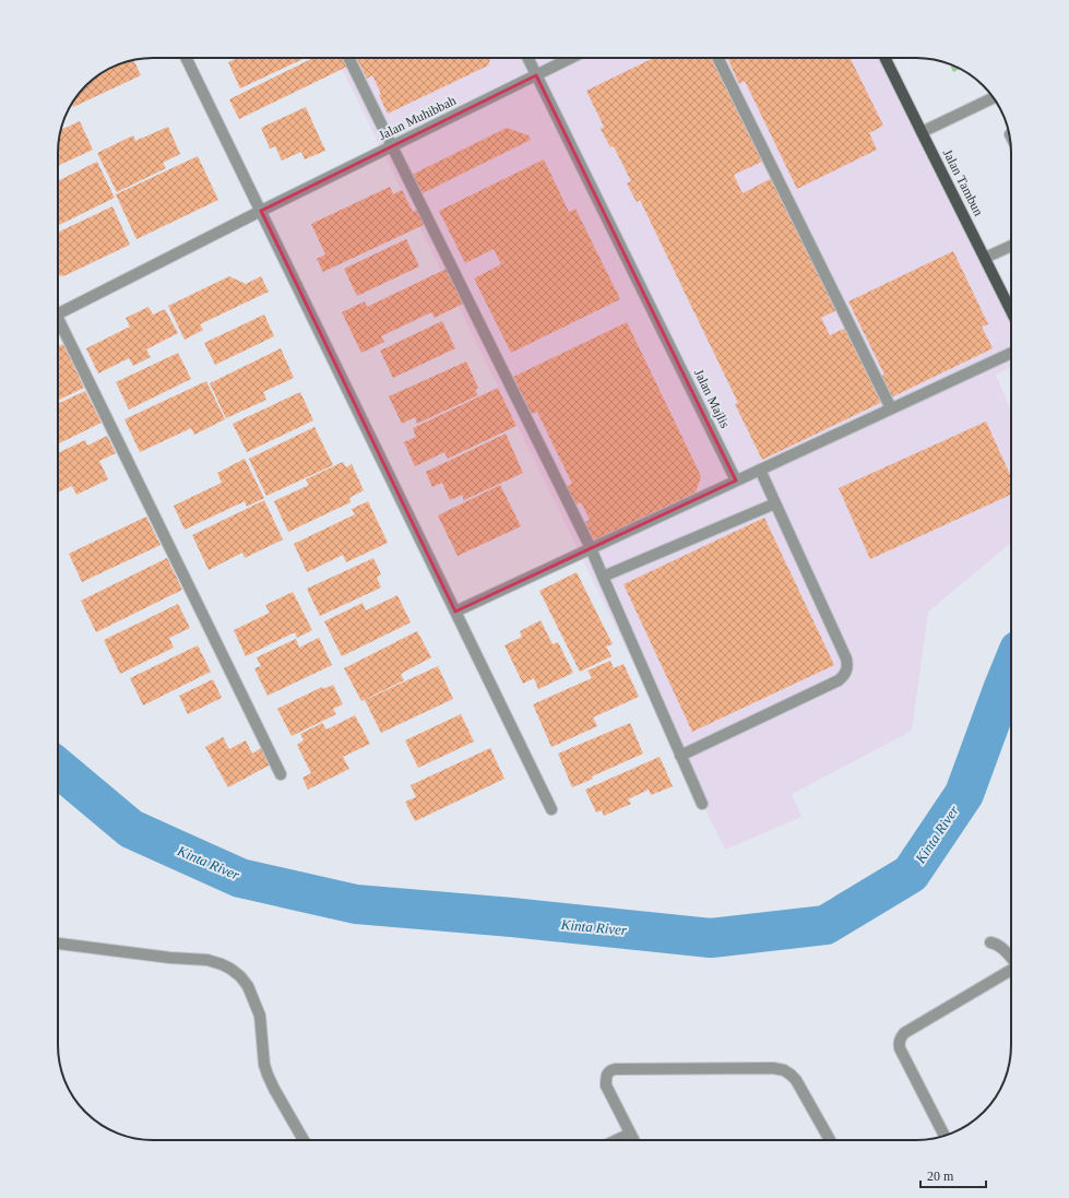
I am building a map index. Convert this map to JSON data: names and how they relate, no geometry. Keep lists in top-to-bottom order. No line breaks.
{"streets":{"main road":["Jalan Tambun"],"street":["Jalan Muhibbah","Jalan Majlis"]},"crossings":[["Jalan Muhibbah","Jalan Majlis"]],"water":["Kinta River"],"scale_bar":"20 m"}
